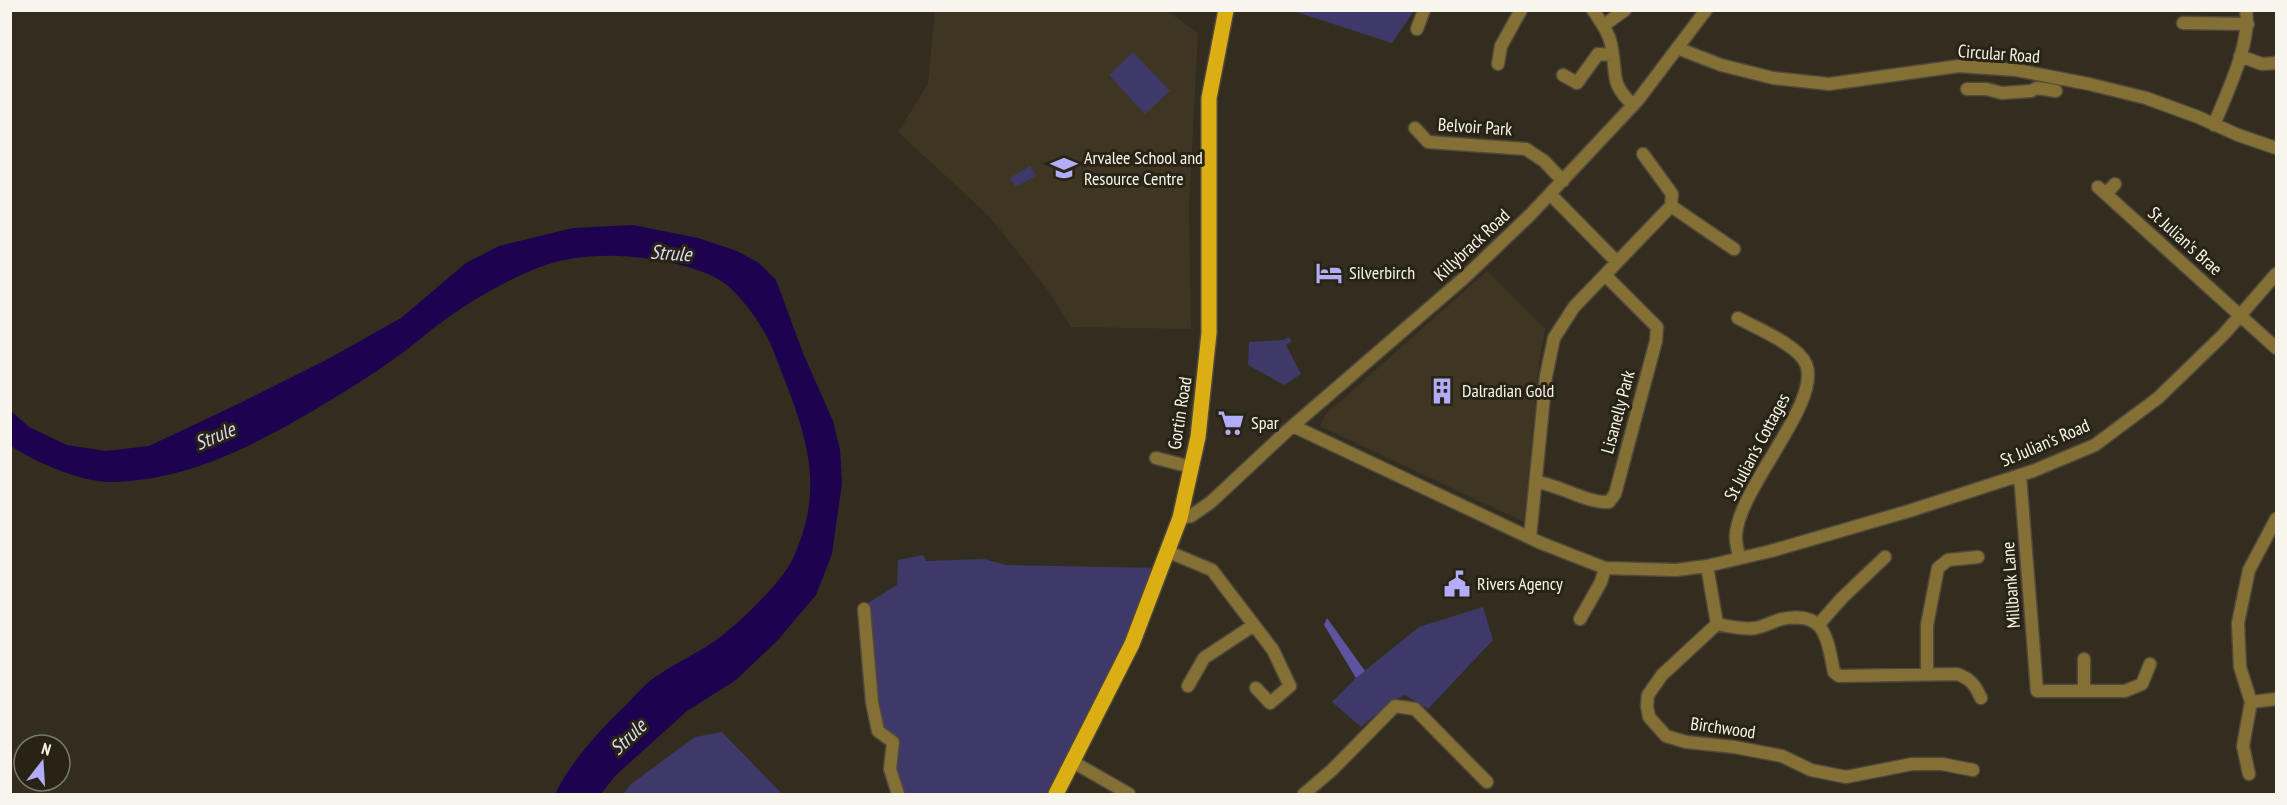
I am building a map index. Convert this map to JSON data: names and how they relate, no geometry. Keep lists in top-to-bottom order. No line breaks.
{"streets":{"main road":["Gortin Road"],"street":["Circular Road","Belvoir Park","St Julian's Brae","Killybrack Road","Lisanelly Park","St Julian's Road","St Julian's Cottages","Millbank Lane","Birchwood"]},"crossings":[["Circular Road","Killybrack Road"],["Belvoir Park","Killybrack Road"],["St Julian's Brae","St Julian's Road"],["Killybrack Road","Gortin Road"],["St Julian's Road","St Julian's Cottages"],["St Julian's Road","Millbank Lane"]],"water":["Strule"],"places":{"school or university":["Arvalee School and Resource Centre"],"hotel":["Silverbirch"],"building":["Dalradian Gold"],"supermarket":["Spar"],"public building":["Rivers Agency"]},"north":"top"}
